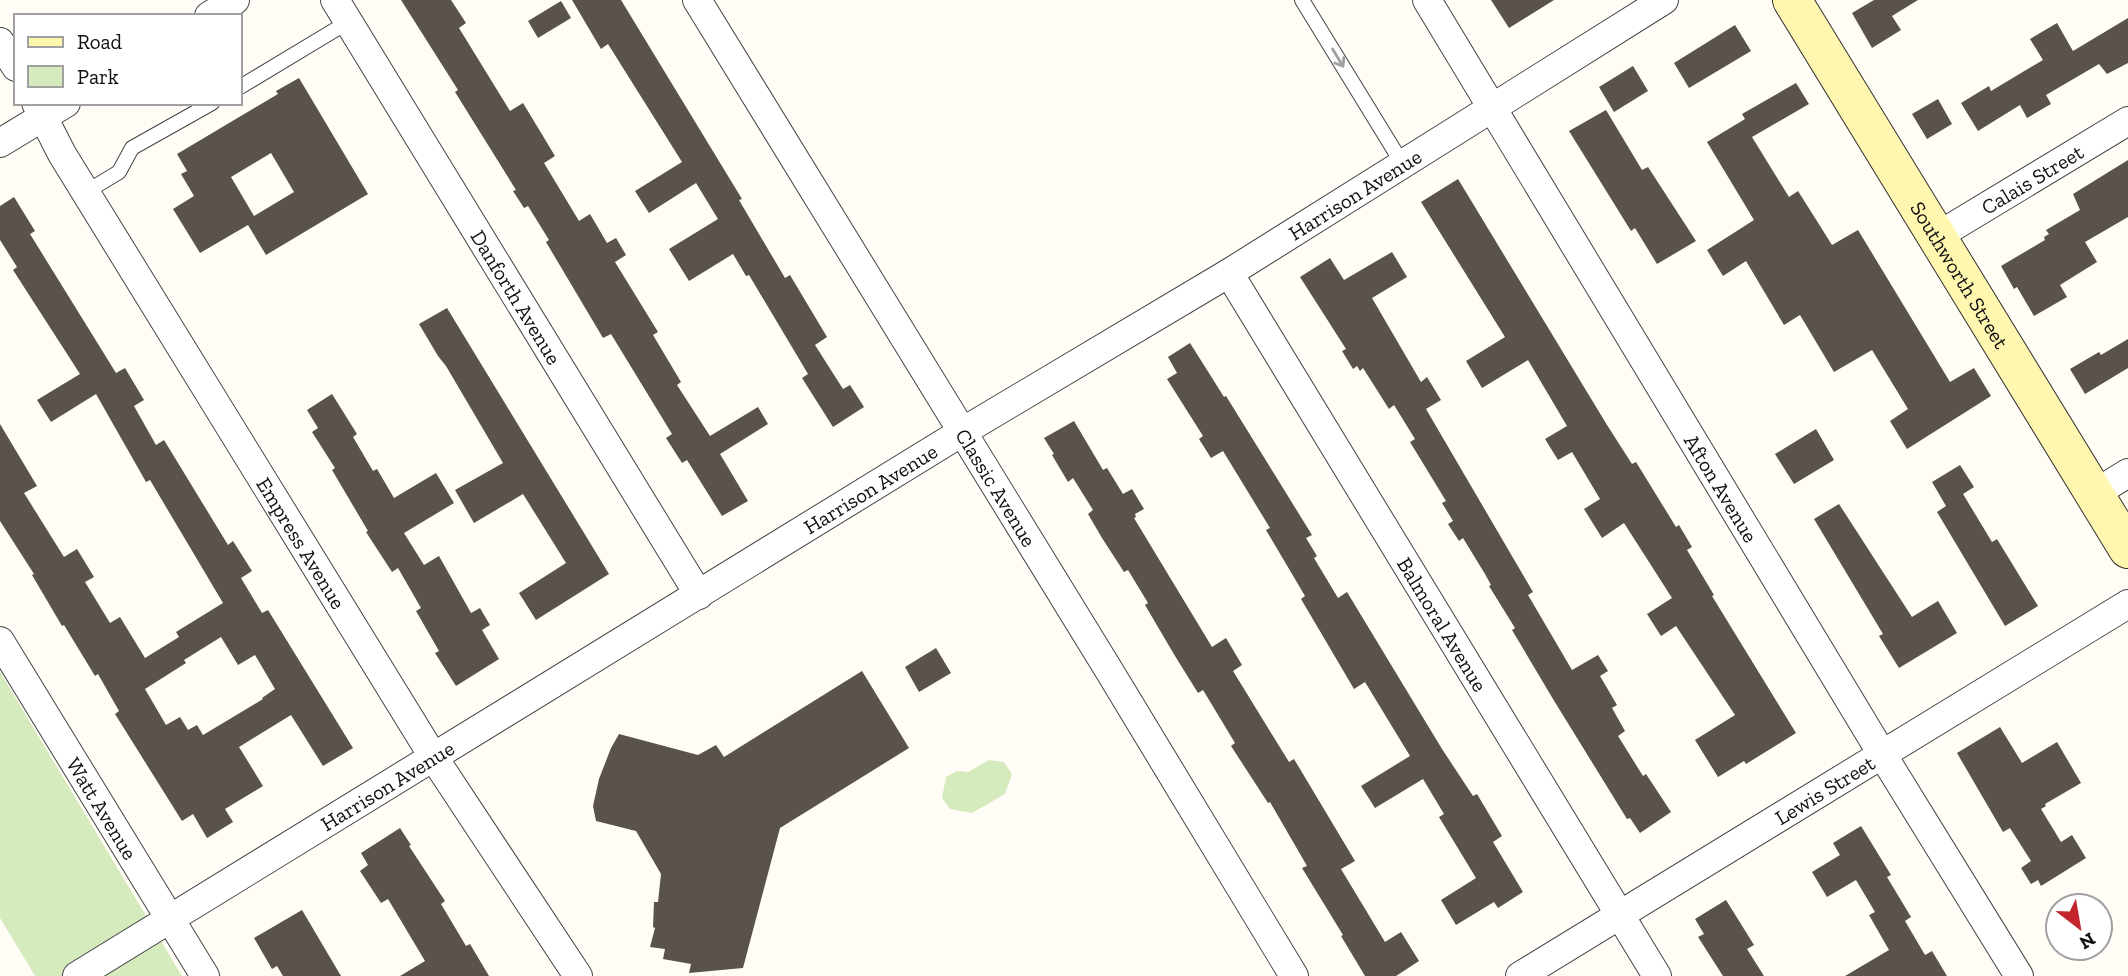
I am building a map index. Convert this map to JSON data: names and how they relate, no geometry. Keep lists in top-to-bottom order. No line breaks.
{"streets":{"main road":["Southworth Street"],"street":["Calais Street","Harrison Avenue","Danforth Avenue","Classic Avenue","Afton Avenue","Empress Avenue","Balmoral Avenue","Lewis Street","Watt Avenue"]},"crossings":[["Calais Street","Southworth Street"],["Harrison Avenue","Danforth Avenue"],["Harrison Avenue","Classic Avenue"],["Harrison Avenue","Afton Avenue"],["Harrison Avenue","Empress Avenue"],["Harrison Avenue","Balmoral Avenue"],["Harrison Avenue","Watt Avenue"],["Afton Avenue","Lewis Street"],["Balmoral Avenue","Lewis Street"]],"legend":["Road","Park"],"north":"bottom right"}
